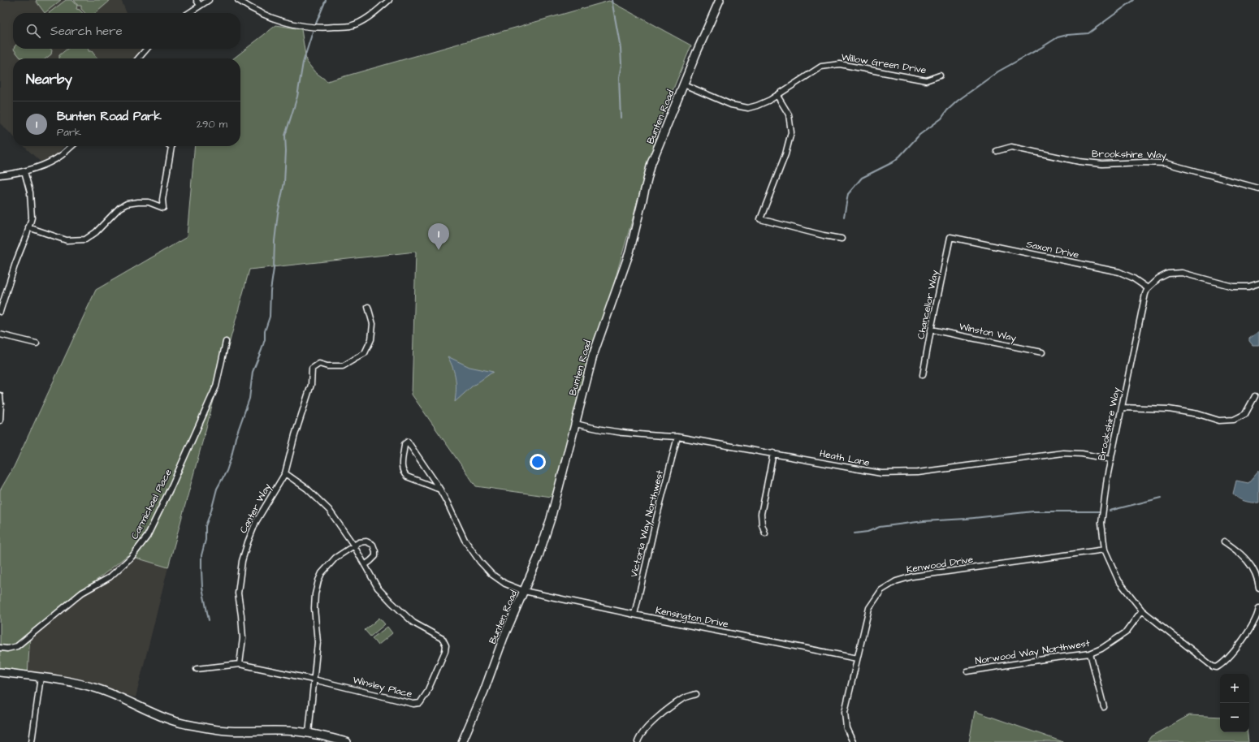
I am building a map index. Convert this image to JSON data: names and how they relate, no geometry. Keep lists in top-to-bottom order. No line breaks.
{"streets":{"street":["Willow Green Drive","Bunten Road","Brookshire Way","Saxon Drive","Chancellor Way","Winston Way","Heath Lane","Carmichael Place","Canter Way","Victoria Way Northwest","Kenwood Drive","Kensington Drive","Norwood Way Northwest","Winsley Place"]},"crossings":[["Willow Green Drive","Bunten Road"],["Bunten Road","Heath Lane"],["Bunten Road","Kensington Drive"],["Brookshire Way","Saxon Drive"],["Brookshire Way","Heath Lane"],["Brookshire Way","Kenwood Drive"],["Brookshire Way","Norwood Way Northwest"],["Saxon Drive","Chancellor Way"],["Chancellor Way","Winston Way"],["Heath Lane","Victoria Way Northwest"],["Canter Way","Winsley Place"],["Victoria Way Northwest","Kensington Drive"],["Kenwood Drive","Kensington Drive"]],"page":{"search":"Search here","heading":"Nearby","list":[{"mark":"1","name":"Bunten Road Park","note":"Park","value":"290 m"}],"pins":"1","map_buttons":["+","−"]}}
